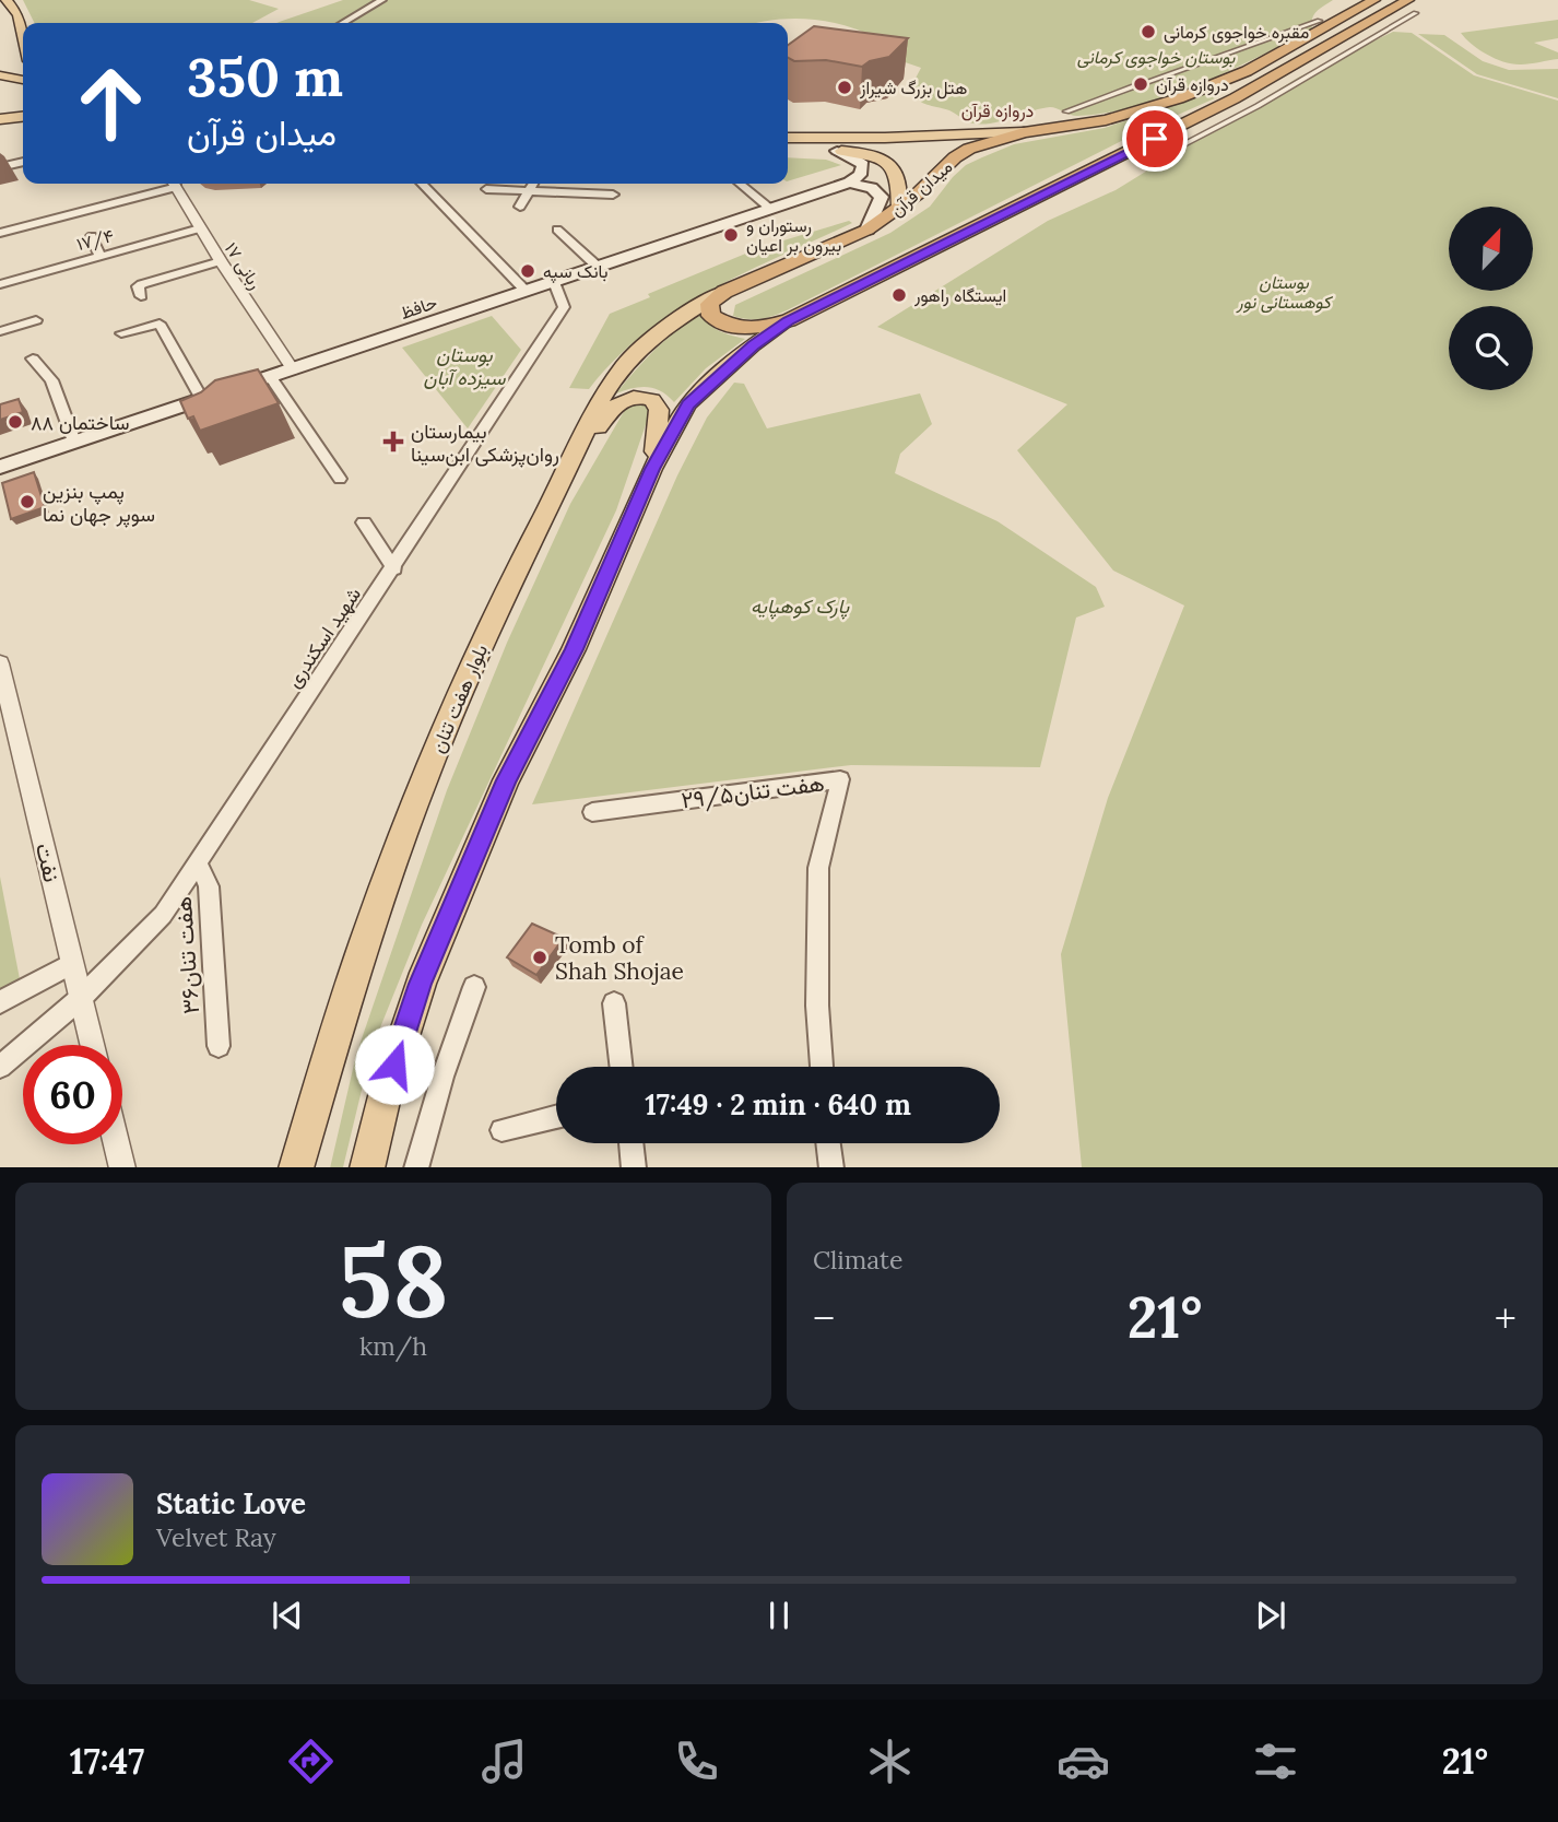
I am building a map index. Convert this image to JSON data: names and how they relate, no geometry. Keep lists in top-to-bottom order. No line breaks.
{"streets":{"highway":["میدان قرآن"],"main road":["حافظ","بلوار هفت تنان"],"street":["۱۷/۴","ربانی ۱۷","شهید اسکندری","۲۹/۵هفت تنان","نفت","هفت تنان۳۶"]},"crossings":[["میدان قرآن","بلوار هفت تنان"],["۱۷/۴","ربانی ۱۷"],["ربانی ۱۷","حافظ"],["حافظ","شهید اسکندری"],["شهید اسکندری","نفت"],["شهید اسکندری","هفت تنان۳۶"]],"districts":["دروازه قرآن"],"parks":["بوستان خواجوی کرمانی","بوستان کوهستانی نور","بوستان سیزده آبان","پارک کوهپایه"],"places":{"other":["مقبره خواجوی کرمانی","دروازه قرآن","هتل بزرگ شیراز","رستوران و بیرون بر اعيان","بانک سپه","ایستگاه راهور","ساختمان ۸۸","پمپ بنزین سوپر جهان نما","Tomb of Shah Shojae"],"health":["بیمارستان روان‌پزشکی ابن‌سینا"]},"north":"top right","page":{"turn":["350 m","میدان قرآن"],"limit":"60","trip":"17:49 · 2 min · 640 m","tile":[["58","km/h"],"Climate"],"heat":["−","21°","+"],"song":["Static Love","Velvet Ray"],"tabs":["17:47","21°"]}}
